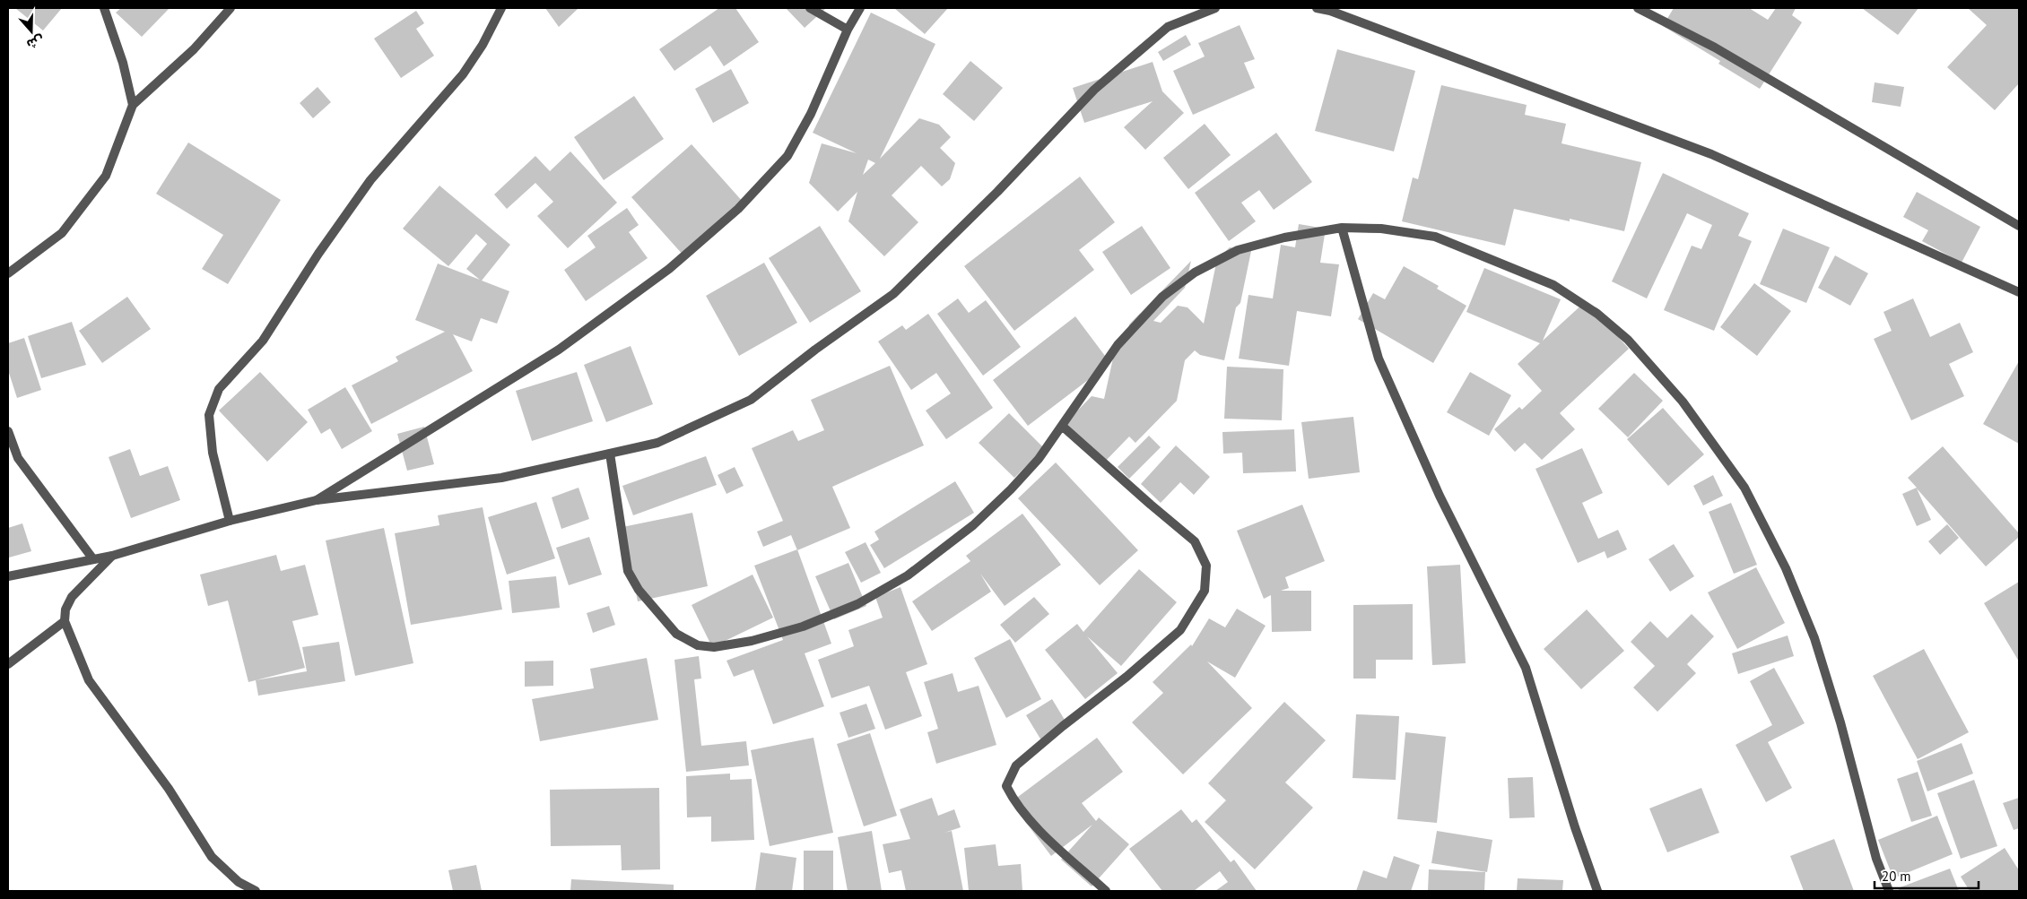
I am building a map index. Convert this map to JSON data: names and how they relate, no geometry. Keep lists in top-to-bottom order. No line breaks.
{"scale_bar":"20 m","north":"bottom"}
